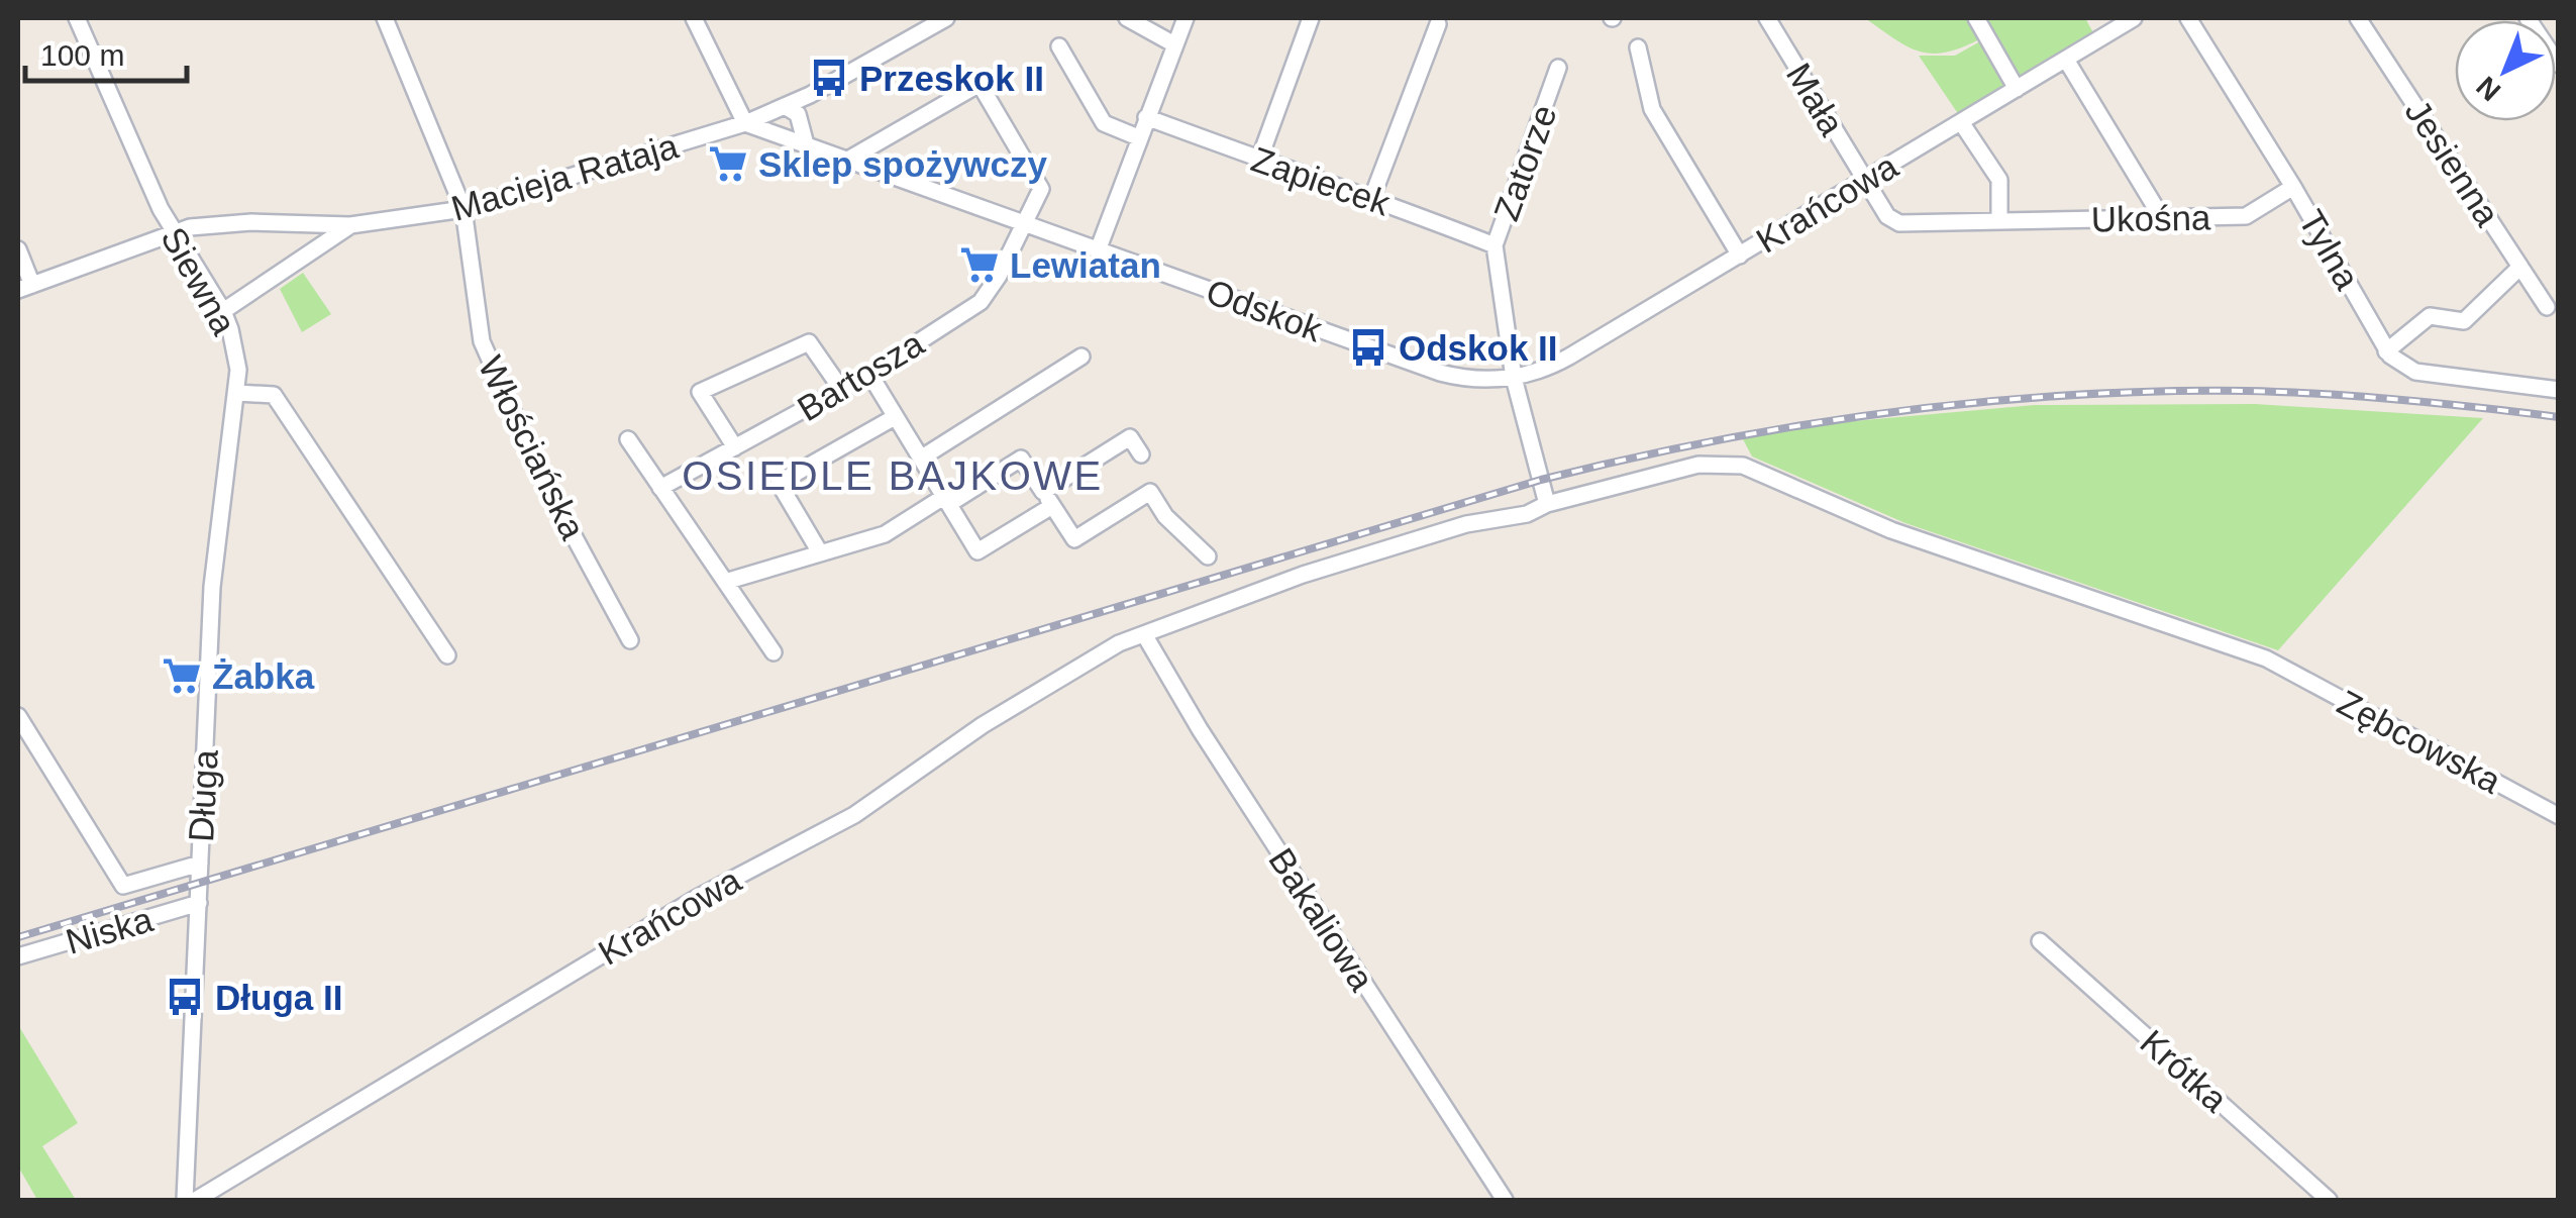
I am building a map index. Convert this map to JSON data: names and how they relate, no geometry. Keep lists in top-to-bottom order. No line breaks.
{"streets":{"street":["Mała","Zatorze","Jesienna","Macieja Rataja","Zapiecek","Krańcowa","Ukośna","Tylna","Siewna","Odskok","Bartosza","Włościańska","Zębcowska","Długa","Bakaliowa","Niska","Krótka"]},"crossings":[["Mała","Krańcowa"],["Mała","Ukośna"],["Zatorze","Zapiecek"],["Zatorze","Krańcowa"],["Zatorze","Odskok"],["Macieja Rataja","Siewna"],["Macieja Rataja","Odskok"],["Macieja Rataja","Włościańska"],["Krańcowa","Ukośna"],["Krańcowa","Odskok"],["Krańcowa","Zębcowska"],["Krańcowa","Bakaliowa"],["Ukośna","Tylna"],["Siewna","Długa"],["Odskok","Bartosza"],["Długa","Niska"]],"districts":["OSIEDLE BAJKOWE"],"places":{"bus stop":["Przeskok II","Odskok II","Długa II"],"supermarket":["Sklep spożywczy","Lewiatan","Żabka"]},"scale_bar":"100 m","north":"bottom left"}
